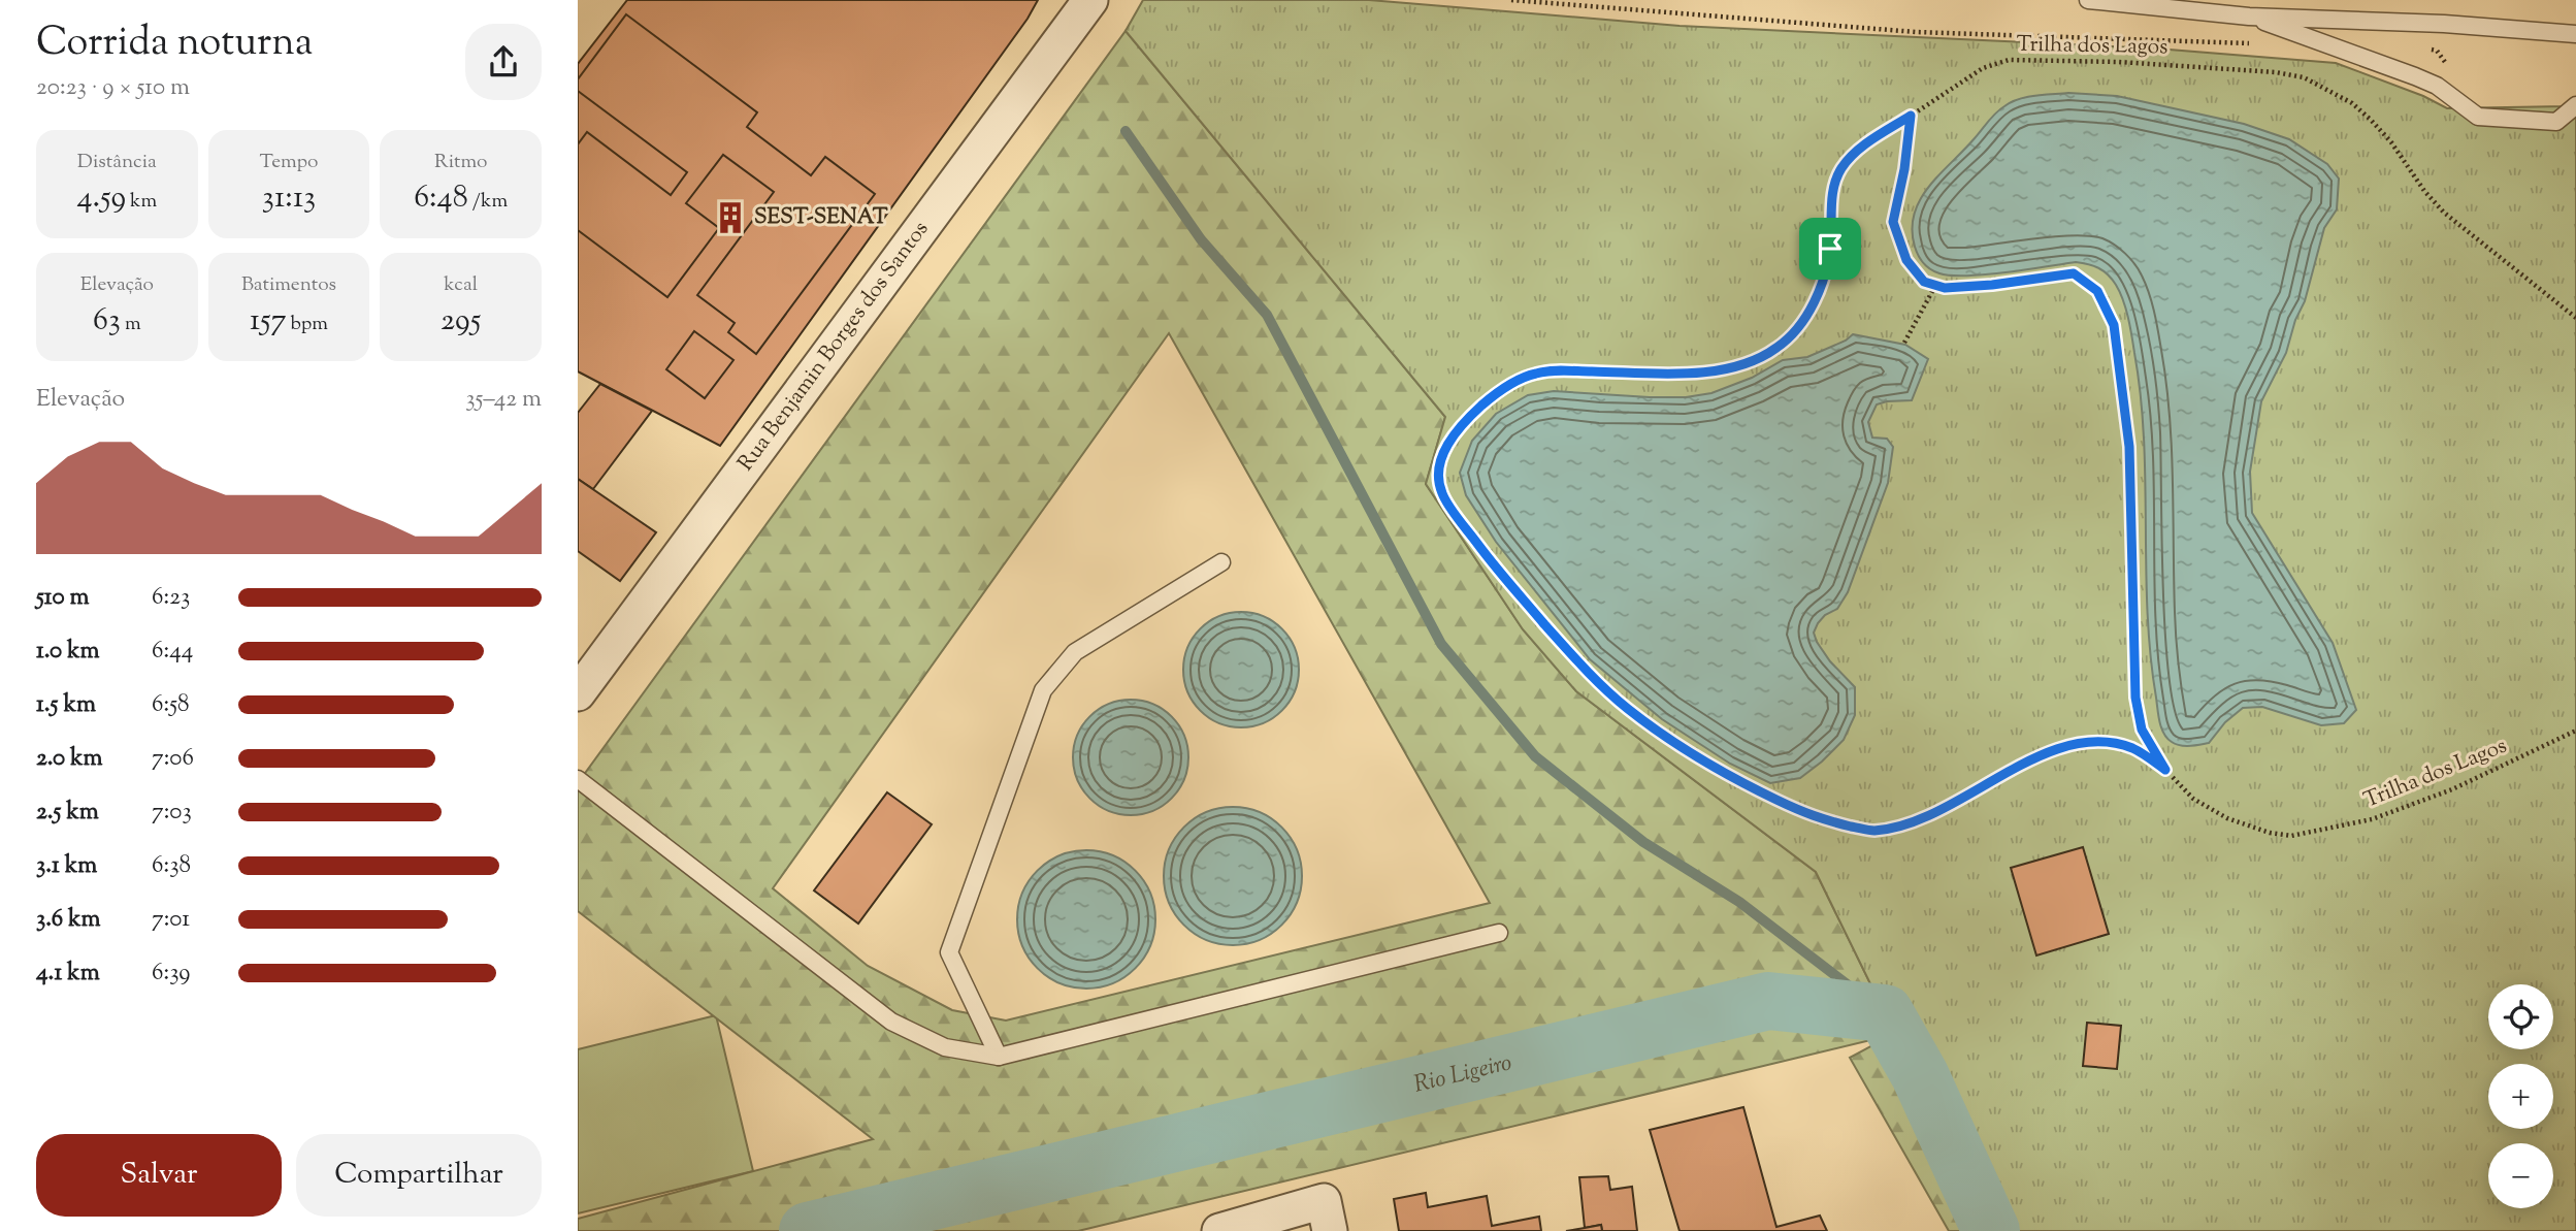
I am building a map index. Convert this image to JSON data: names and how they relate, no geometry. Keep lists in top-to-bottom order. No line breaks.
{"streets":{"street":["Rua Benjamin Borges dos Santos"],"path":["Trilha dos Lagos"]},"water":["Rio Ligeiro"],"places":{"building":["SEST-SENAT"]},"page":{"heading":["Corrida noturna","20:23 · 9 × 510 m"],"stats":[["Distância","4.59 km"],["Tempo","31:13"],["Ritmo","6:48 /km"],["Elevação","63 m"],["Batimentos","157 bpm"],["kcal","295"]],"chart":["Elevação","35–42 m"],"list":[{"name":"510 m","note":"6:23"},{"name":"1.0 km","note":"6:44"},{"name":"1.5 km","note":"6:58"},{"name":"2.0 km","note":"7:06"},{"name":"2.5 km","note":"7:03"},{"name":"3.1 km","note":"6:38"},{"name":"3.6 km","note":"7:01"},{"name":"4.1 km","note":"6:39"}],"map_buttons":["+","−"],"buttons":["Salvar","Compartilhar"]}}
